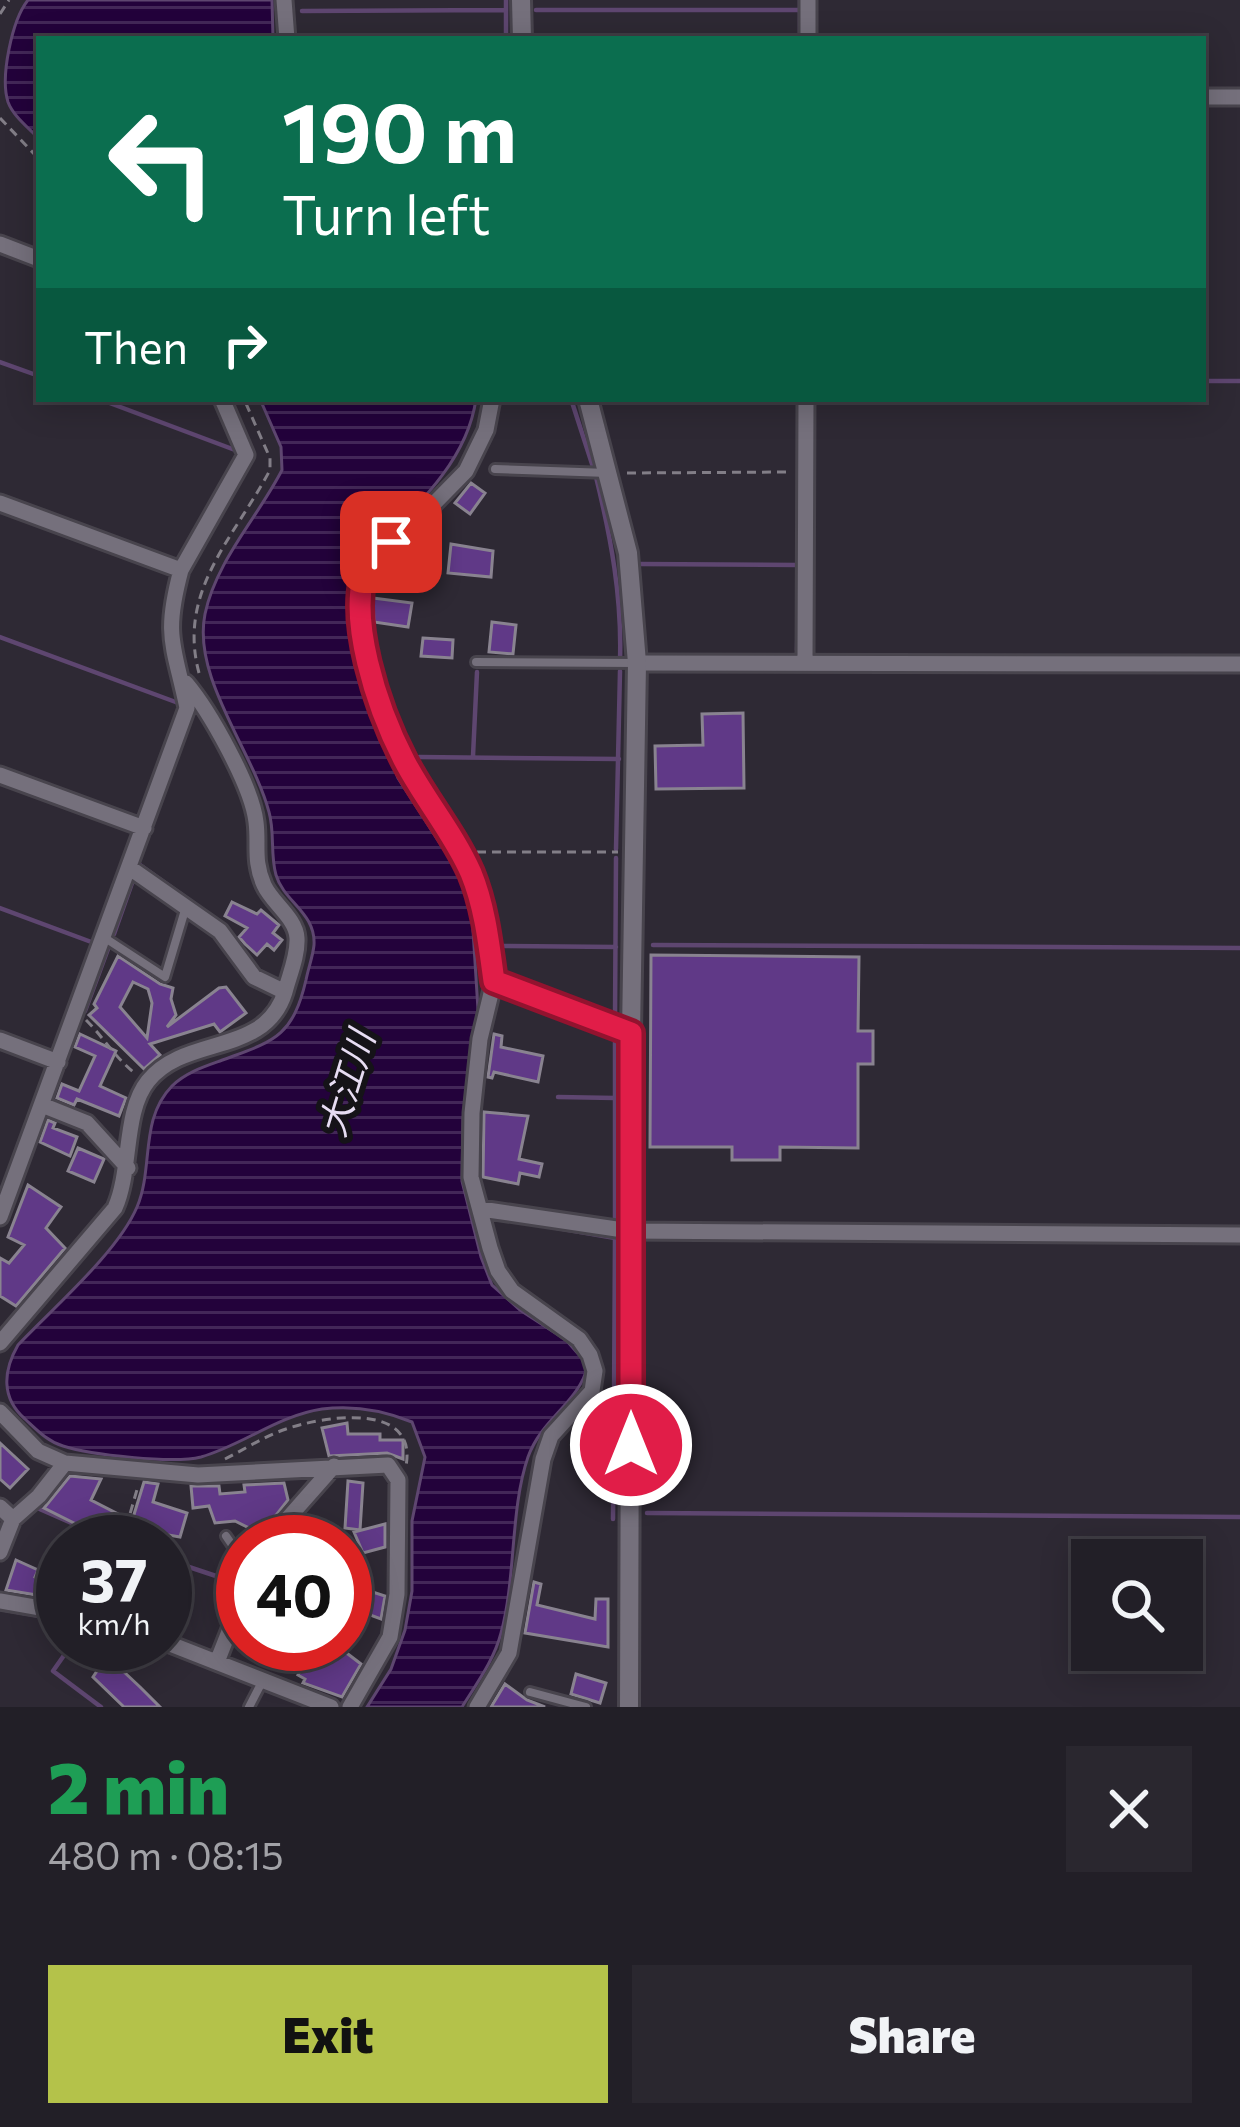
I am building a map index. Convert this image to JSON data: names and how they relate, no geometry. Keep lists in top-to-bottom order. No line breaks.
{"water":["大江川"],"page":{"turn":["190 m","Turn left"],"then":"Then","speed":"37 km/h","limit":"40","heading":["2 min","480 m · 08:15"],"buttons":["Exit","Share"]}}
